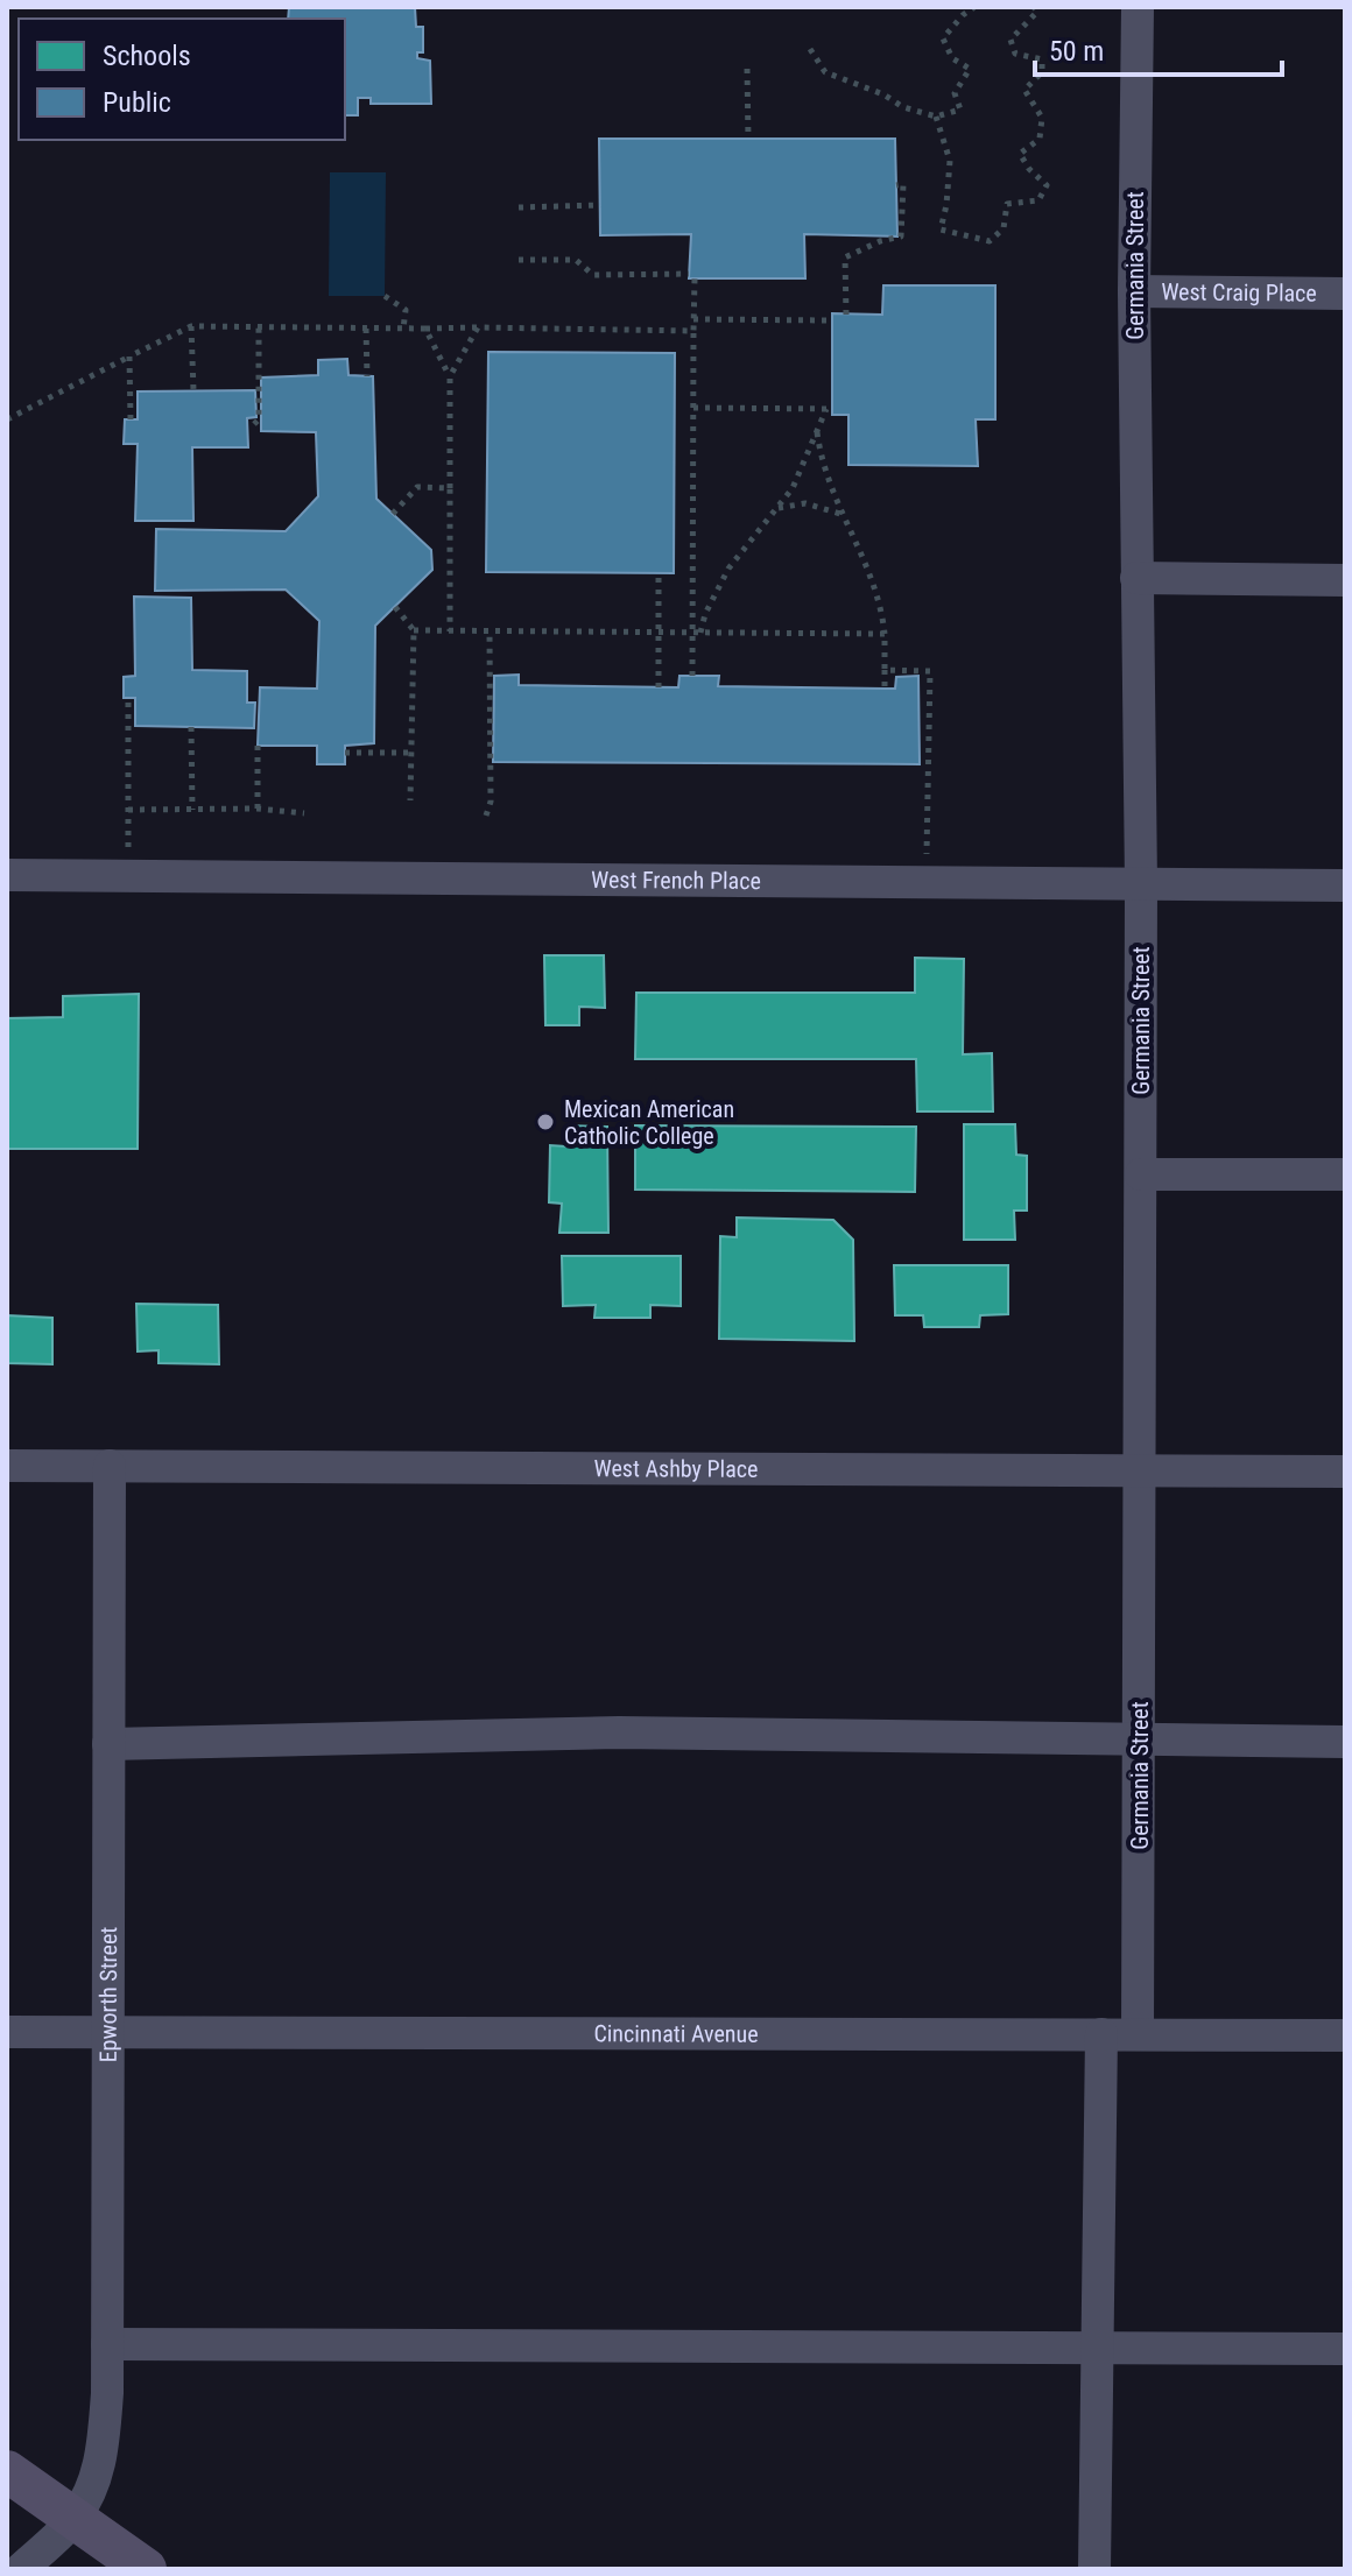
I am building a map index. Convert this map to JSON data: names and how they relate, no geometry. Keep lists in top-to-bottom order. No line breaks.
{"streets":{"street":["Germania Street","West Craig Place","West French Place","West Ashby Place","Epworth Street","Cincinnati Avenue"]},"crossings":[["Germania Street","West Craig Place"],["Germania Street","West French Place"],["Germania Street","West Ashby Place"],["Germania Street","Cincinnati Avenue"],["West Ashby Place","Epworth Street"],["Epworth Street","Cincinnati Avenue"]],"places":["Mexican American Catholic College"],"legend":["Schools","Public"],"scale_bar":"50 m"}
